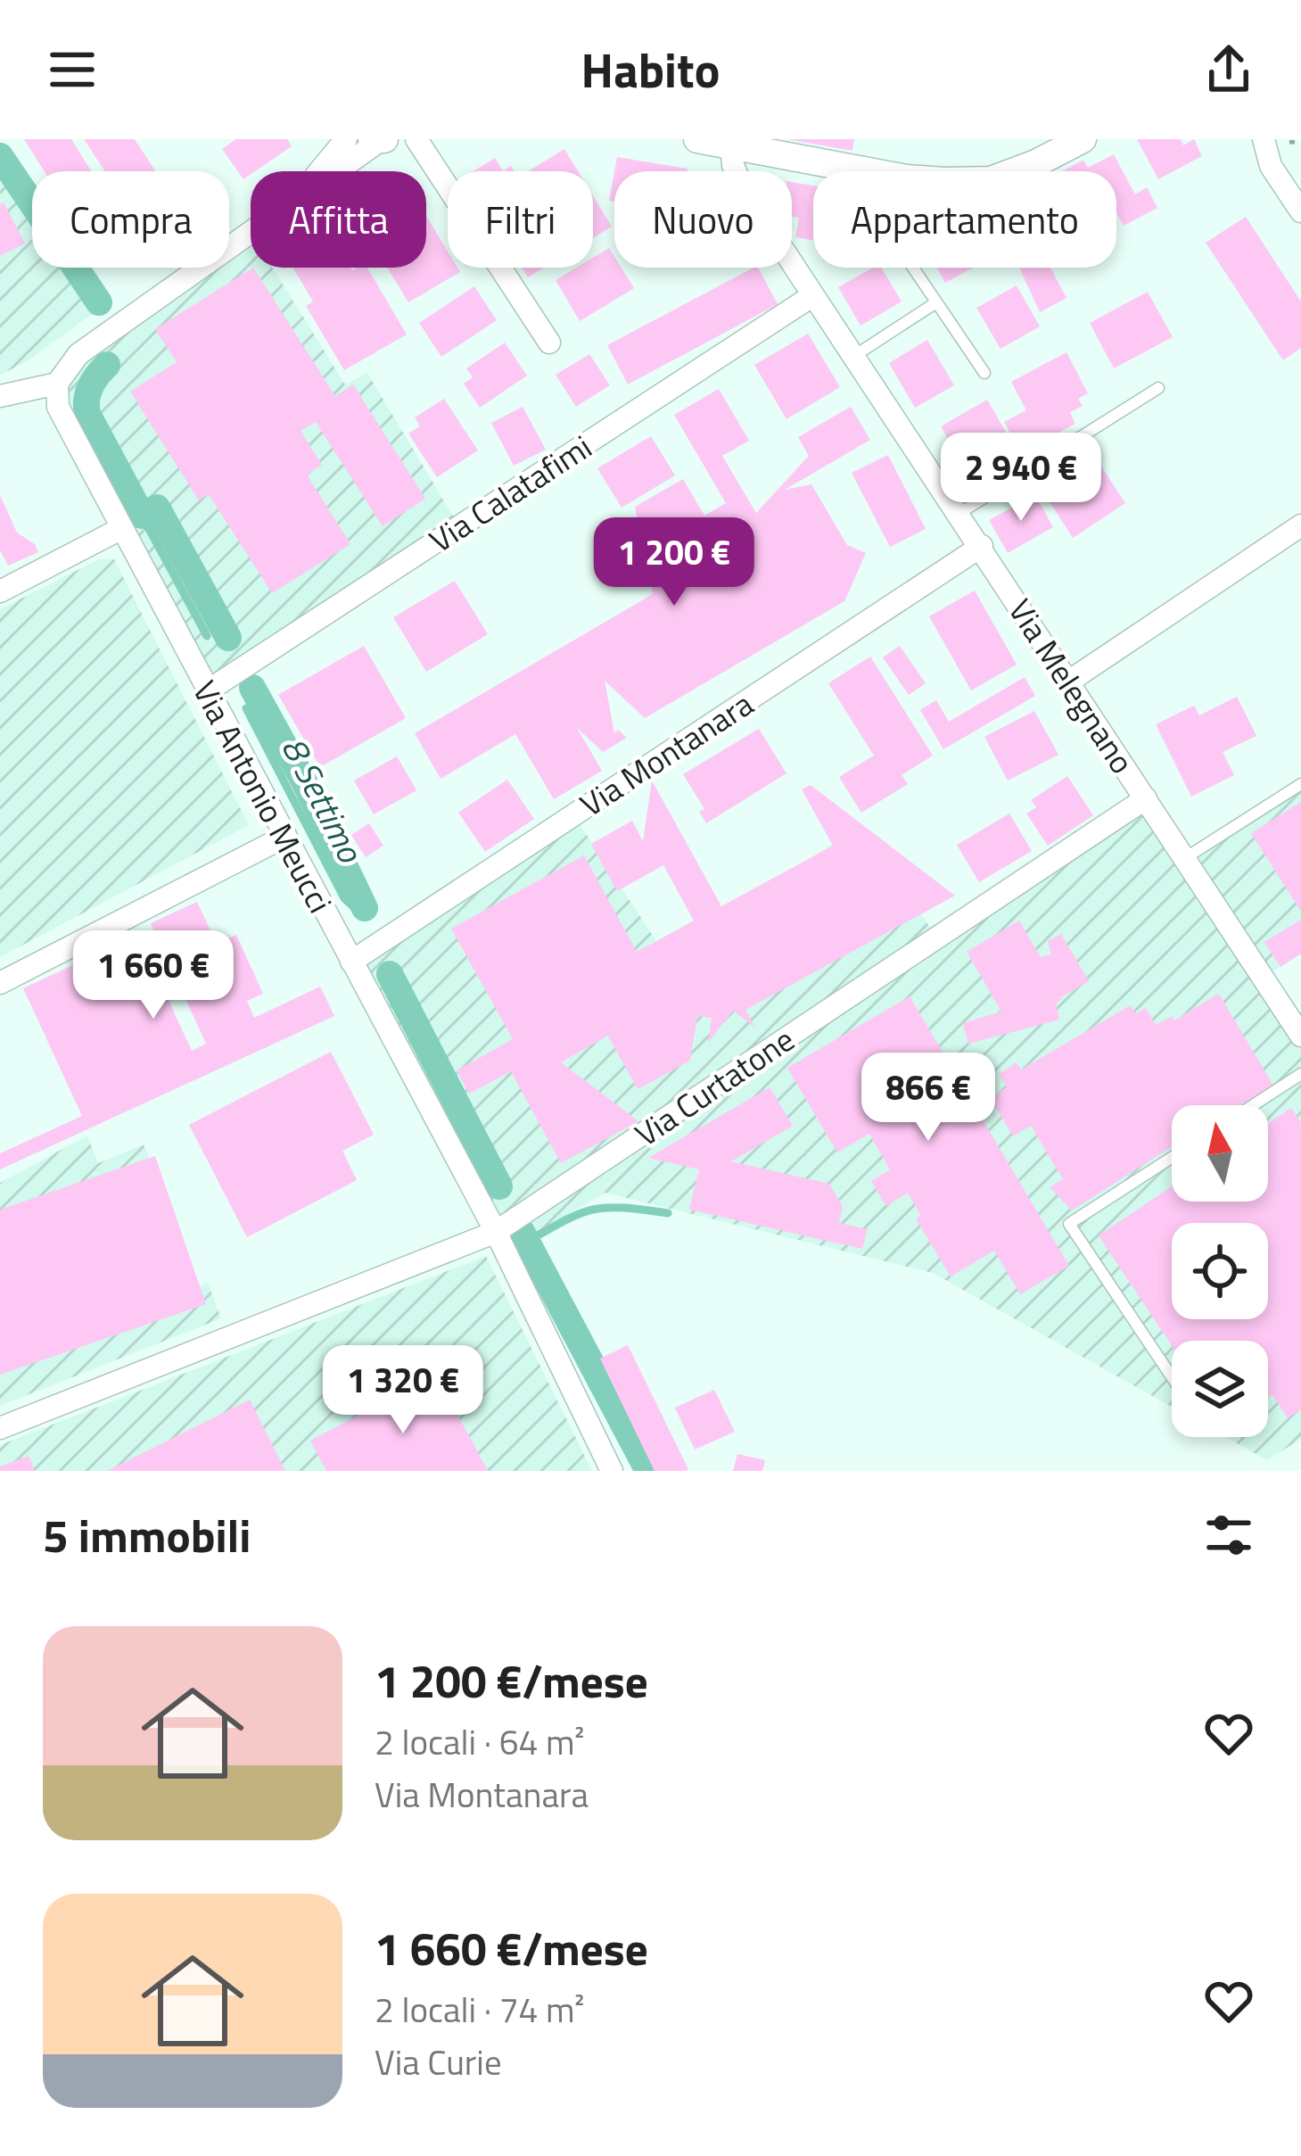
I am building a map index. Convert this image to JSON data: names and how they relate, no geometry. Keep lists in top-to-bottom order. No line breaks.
{"streets":{"street":["Via Calatafimi","Via Melegnano","Via Montanara","Via Antonio Meucci","Via Curtatone"]},"crossings":[["Via Calatafimi","Via Melegnano"],["Via Calatafimi","Via Antonio Meucci"],["Via Melegnano","Via Montanara"],["Via Melegnano","Via Curtatone"],["Via Montanara","Via Antonio Meucci"],["Via Antonio Meucci","Via Curtatone"]],"water":["8 Settimo"],"north":"top","page":{"header":"Habito","chip":["Compra","Affitta","Filtri","Nuovo","Appartamento"],"price":["2 940 €","1 200 €","1 660 €","866 €","1 320 €"],"heading":"5 immobili","list":[{"name":"1 200 €/mese","note":"2 locali · 64 m² · Via Montanara"},{"name":"1 660 €/mese","note":"2 locali · 74 m² · Via Curie"}]}}
